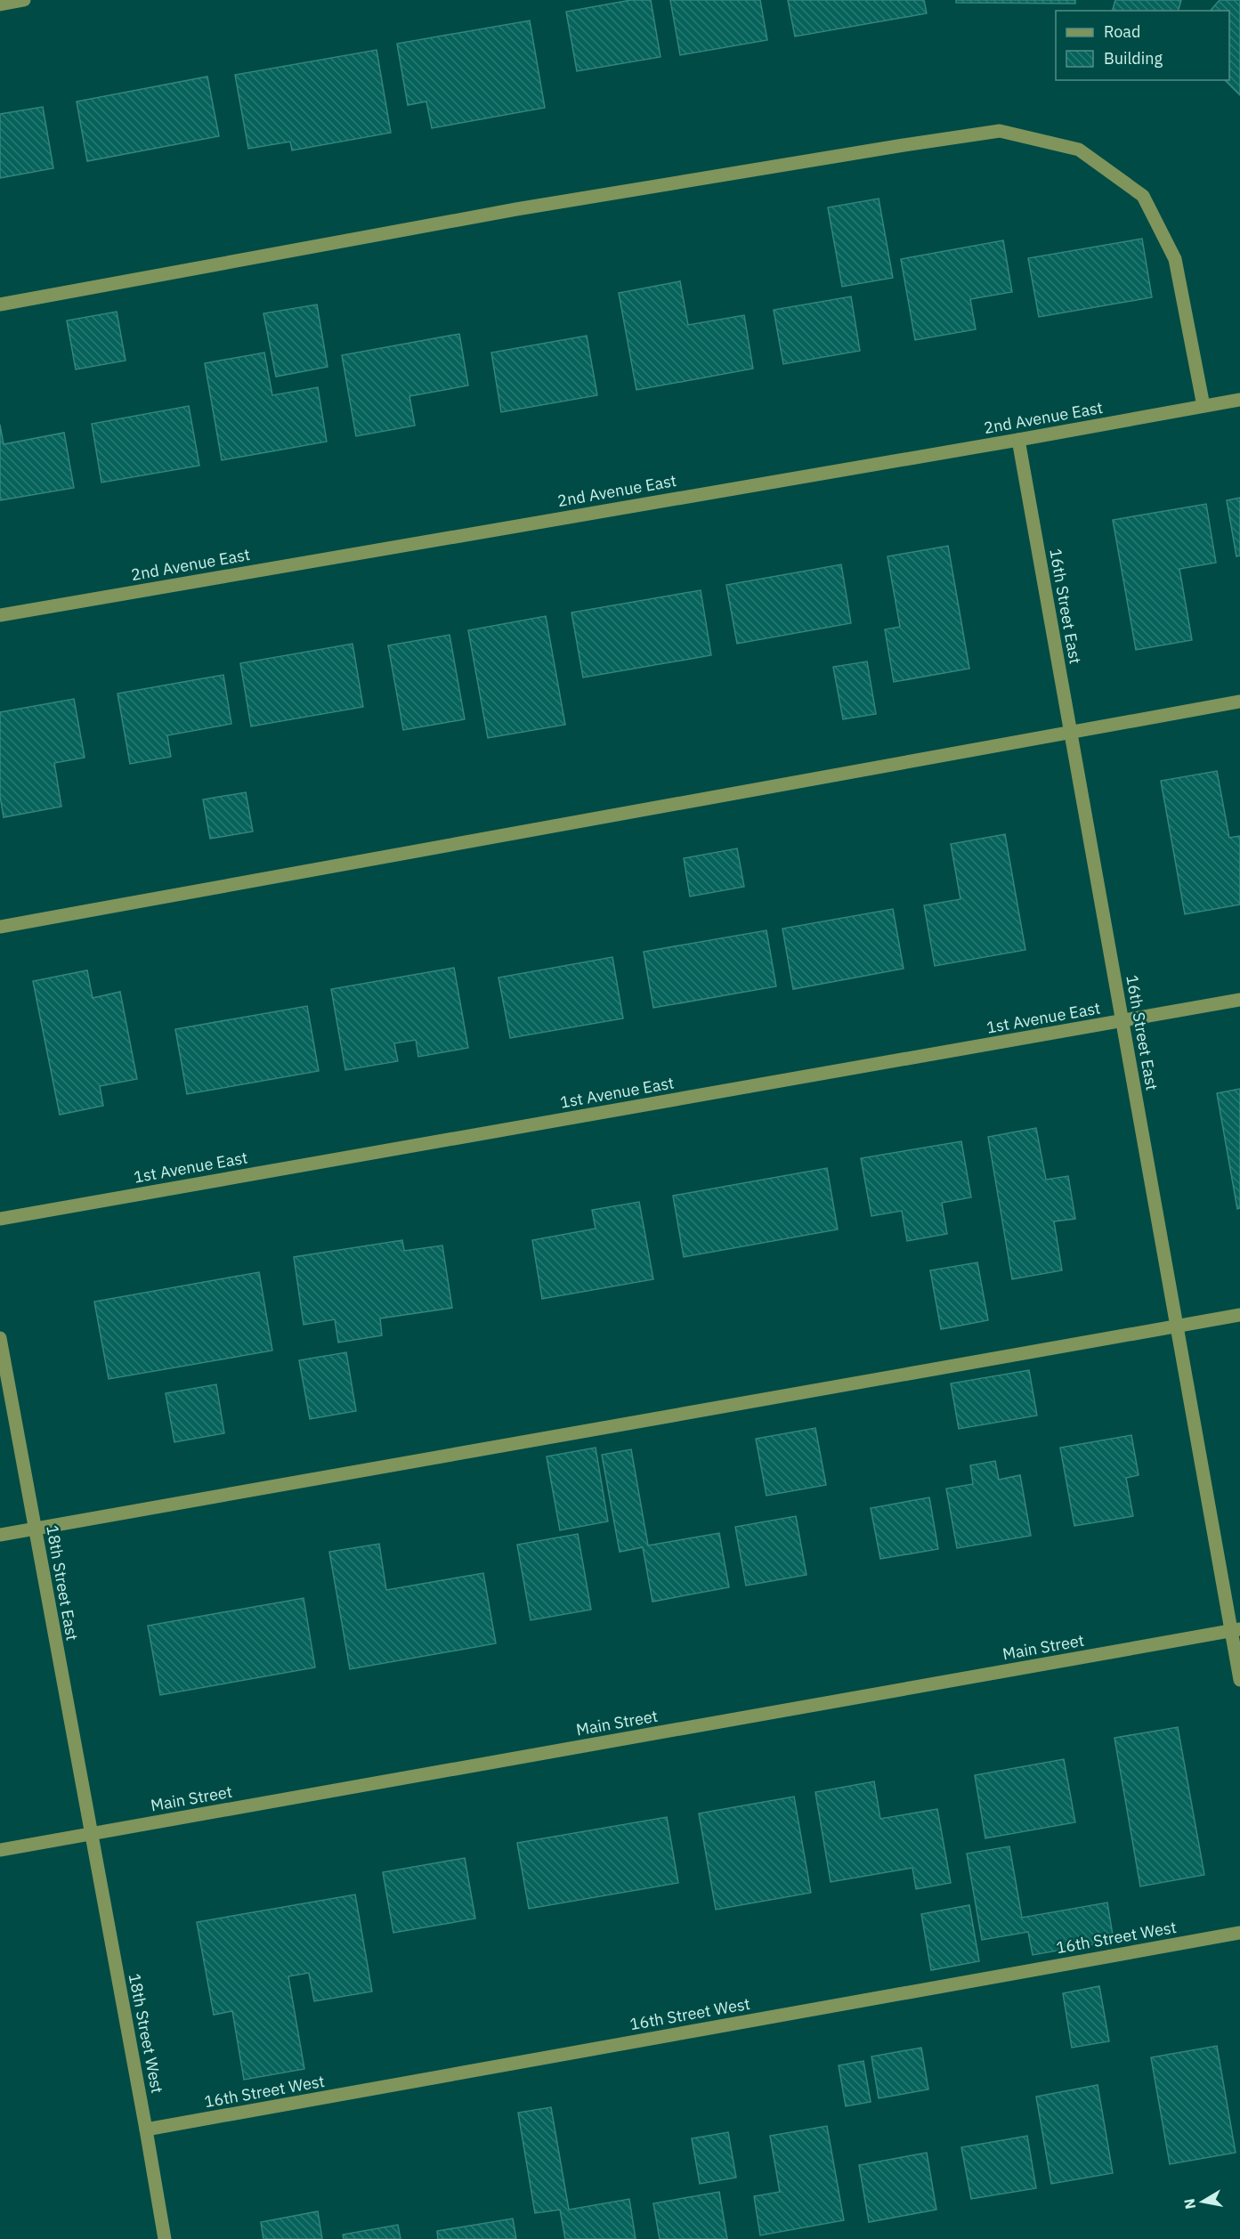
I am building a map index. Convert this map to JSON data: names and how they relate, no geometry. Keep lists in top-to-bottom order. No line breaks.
{"streets":{"street":["2nd Avenue East","16th Street East","1st Avenue East","18th Street East","Main Street","16th Street West","18th Street West"]},"crossings":[["2nd Avenue East","16th Street East"],["16th Street East","1st Avenue East"],["16th Street East","Main Street"],["18th Street East","Main Street"],["18th Street East","18th Street West"],["Main Street","18th Street West"],["16th Street West","18th Street West"]],"legend":["Road","Building"],"north":"left"}
